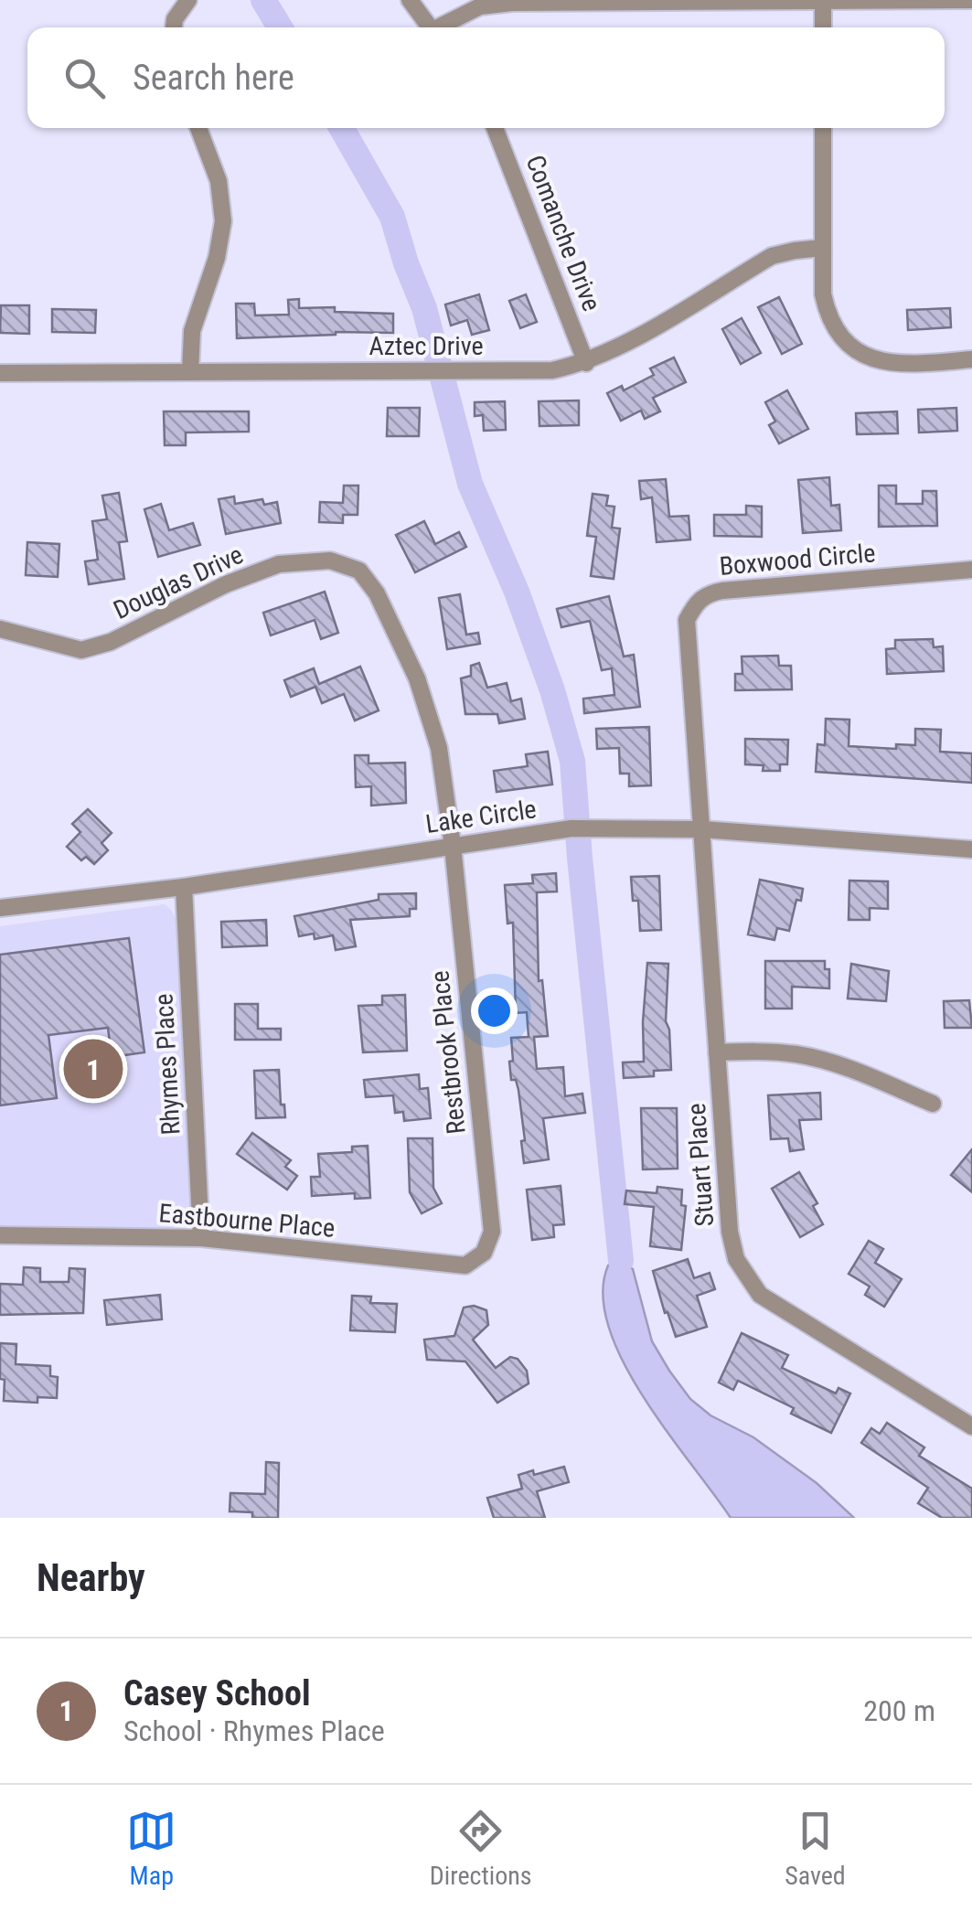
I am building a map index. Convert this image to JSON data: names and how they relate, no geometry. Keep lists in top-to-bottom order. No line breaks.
{"streets":{"street":["Comanche Drive","Aztec Drive","Boxwood Circle","Douglas Drive","Lake Circle","Restbrook Place","Rhymes Place","Stuart Place","Eastbourne Place"]},"crossings":[["Comanche Drive","Aztec Drive"],["Boxwood Circle","Lake Circle"],["Boxwood Circle","Stuart Place"],["Douglas Drive","Lake Circle"],["Douglas Drive","Restbrook Place"],["Lake Circle","Restbrook Place"],["Lake Circle","Rhymes Place"],["Lake Circle","Stuart Place"],["Restbrook Place","Eastbourne Place"],["Rhymes Place","Eastbourne Place"]],"page":{"search":"Search here","pins":"1","heading":"Nearby","list":[{"mark":"1","name":"Casey School","note":"School · Rhymes Place","value":"200 m"}],"nav":["Map","Directions","Saved"]}}
